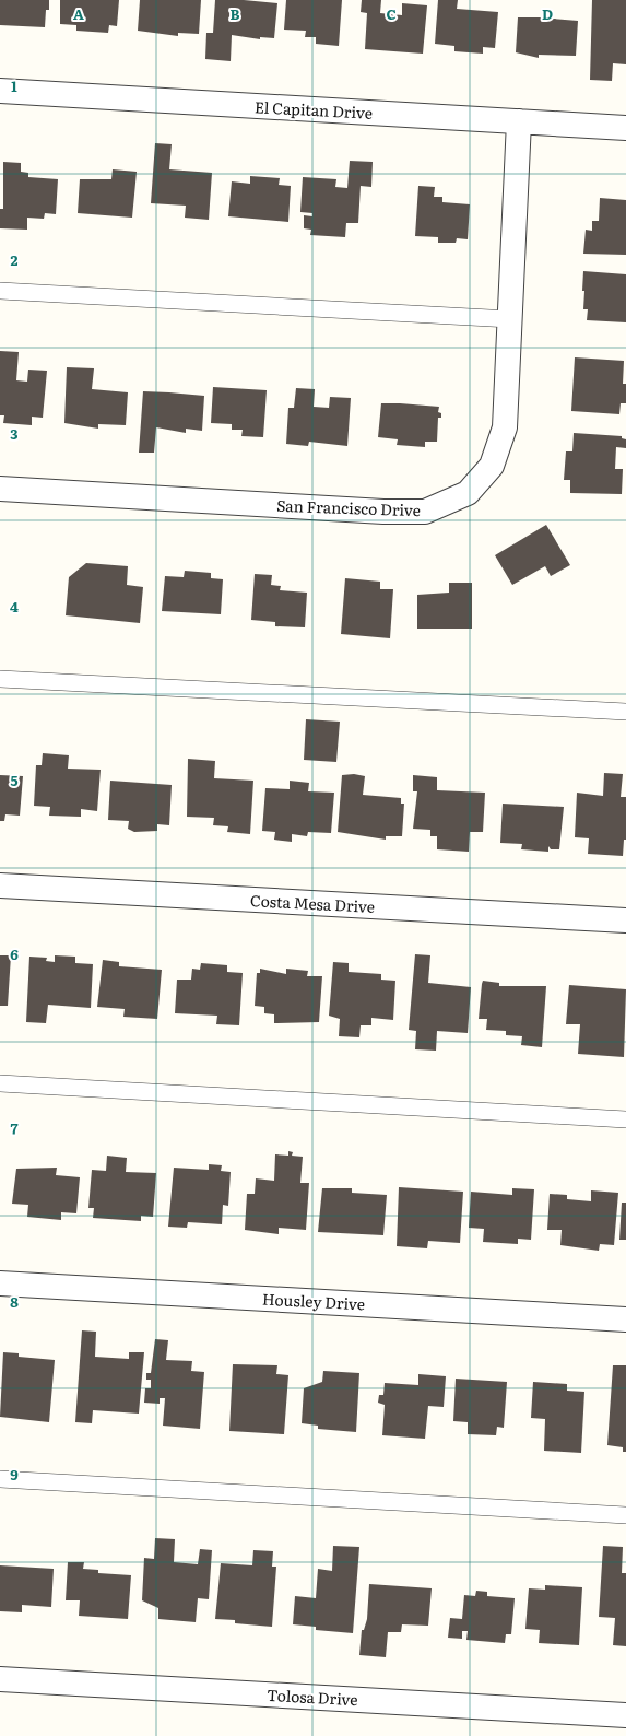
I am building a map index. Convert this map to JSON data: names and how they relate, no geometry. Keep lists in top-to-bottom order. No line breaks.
{"streets":{"street":["El Capitan Drive","San Francisco Drive","Costa Mesa Drive","Housley Drive","Tolosa Drive"]},"crossings":[["El Capitan Drive","San Francisco Drive"]],"grid":{"columns":["A","B","C","D"],"rows":["1","2","3","4","5","6","7","8","9"]}}
